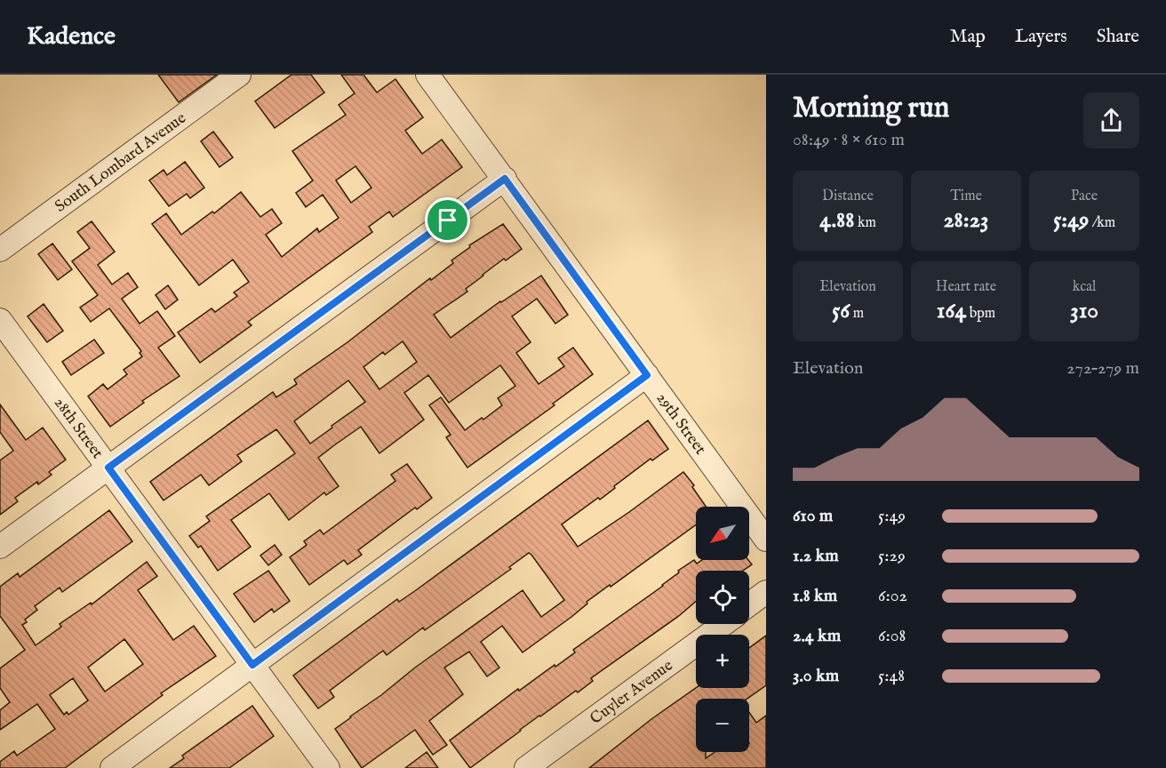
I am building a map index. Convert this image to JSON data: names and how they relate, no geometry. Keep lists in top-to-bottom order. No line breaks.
{"streets":{"street":["South Lombard Avenue","29th Street","28th Street","Cuyler Avenue"]},"north":"bottom left","page":{"header":"Kadence","nav":["Map","Layers","Share"],"heading":["Morning run","08:49 · 8 × 610 m"],"stats":[["Distance","4.88 km"],["Time","28:23"],["Pace","5:49 /km"],["Elevation","56 m"],["Heart rate","164 bpm"],["kcal","310"]],"chart":["Elevation","272–279 m"],"list":[{"name":"610 m","note":"5:49"},{"name":"1.2 km","note":"5:29"},{"name":"1.8 km","note":"6:02"},{"name":"2.4 km","note":"6:08"},{"name":"3.0 km","note":"5:48"}],"map_buttons":["+","−"]}}
